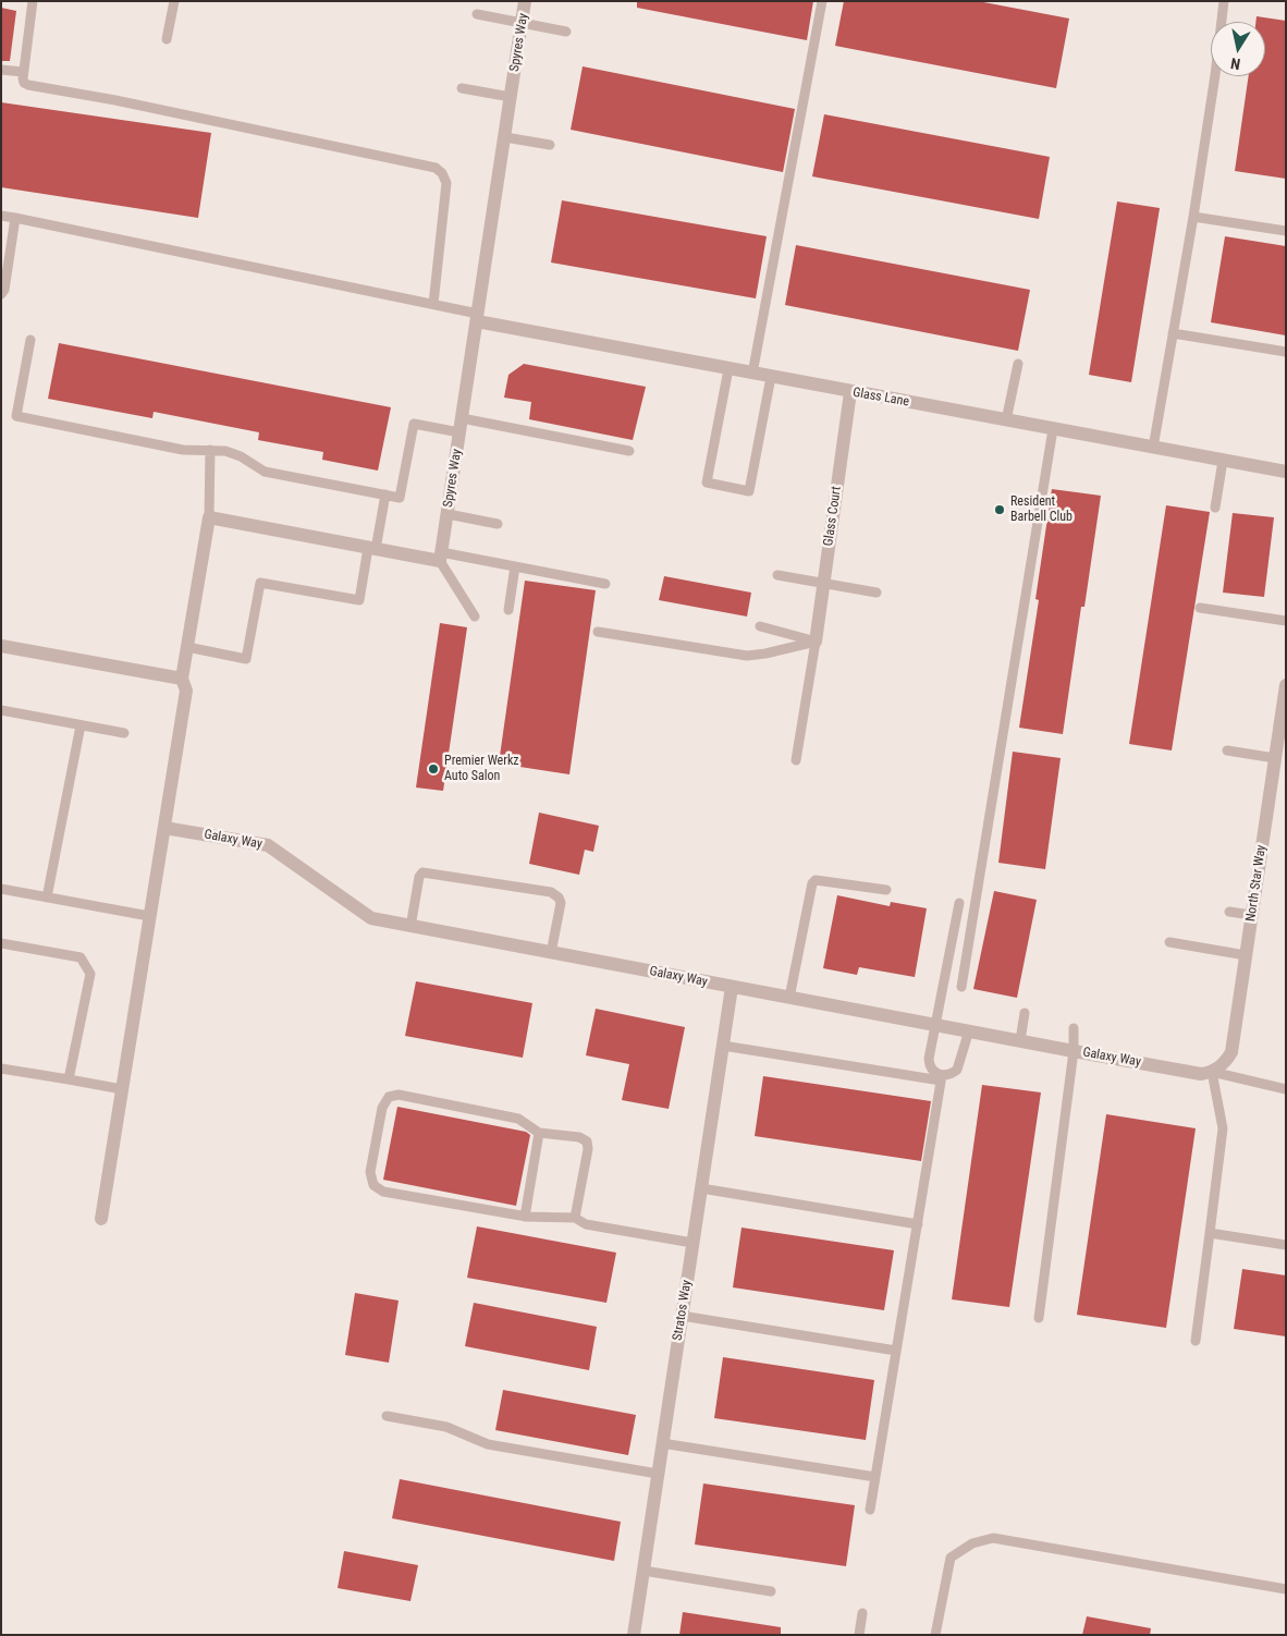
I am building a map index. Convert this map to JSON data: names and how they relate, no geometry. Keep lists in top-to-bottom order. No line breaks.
{"streets":{"street":["Spyres Way","Glass Lane","Glass Court","Galaxy Way","North Star Way","Stratos Way"]},"crossings":[["Spyres Way","Glass Lane"],["Glass Lane","Glass Court"],["Galaxy Way","North Star Way"],["Galaxy Way","Stratos Way"]],"places":["Resident Barbell Club","Premier Werkz Auto Salon"],"north":"bottom"}
